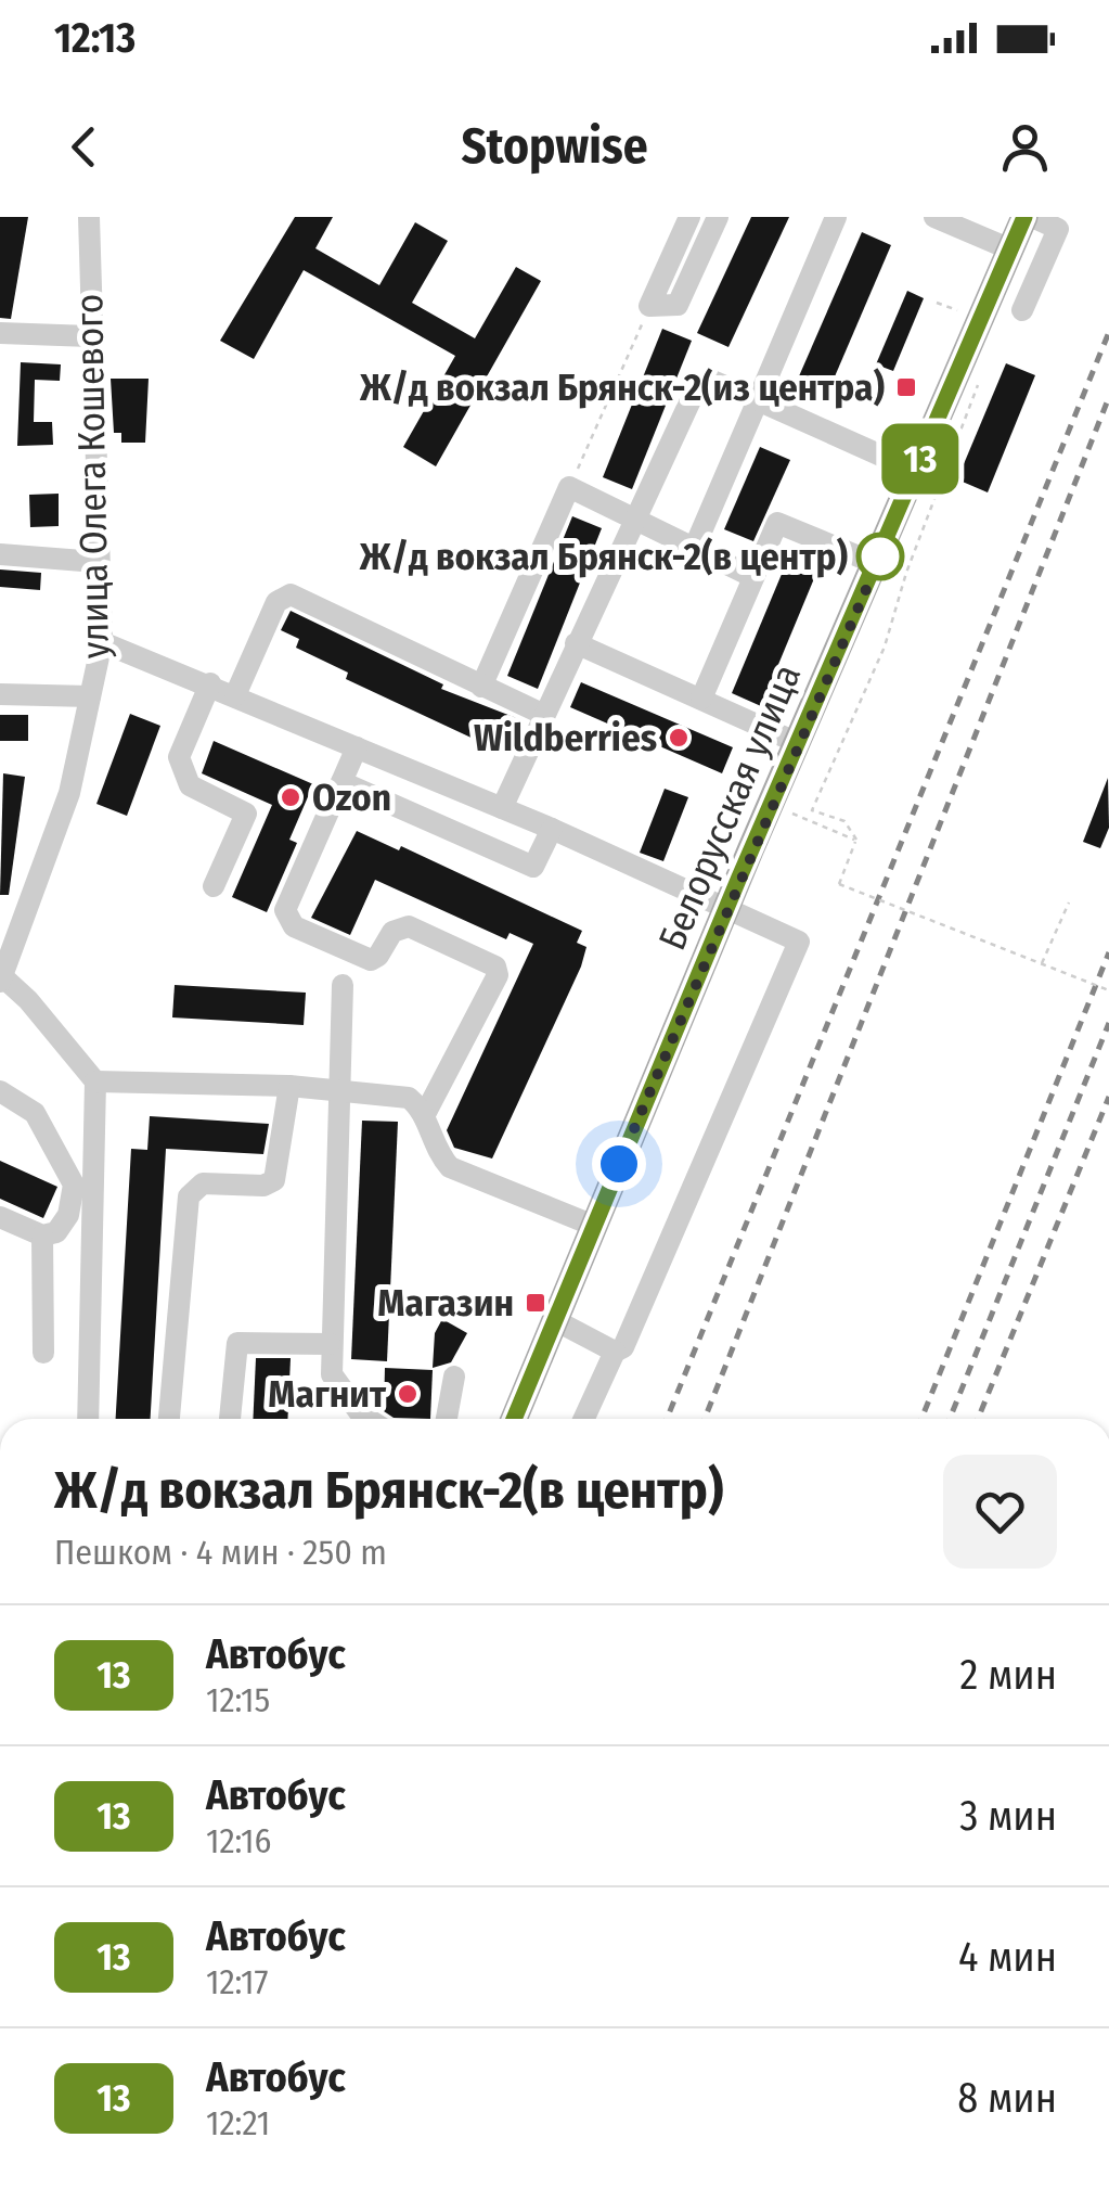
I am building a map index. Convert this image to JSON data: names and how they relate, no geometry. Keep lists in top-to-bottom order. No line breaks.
{"streets":{"main road":["Белорусская улица"],"street":["улица Олега Кошевого"]},"places":{"transit":["Ж/д вокзал Брянск-2(из центра)","Магазин"],"other":["Ж/д вокзал Брянск-2(в центр)","Wildberries","Ozon","Магнит"]},"lines":["bus line 13"],"page":{"status":"12:13","header":"Stopwise","on_map":"13","heading":["Ж/д вокзал Брянск-2(в центр)","Пешком · 4 мин · 250 m"],"list":[{"mark":"13","name":"Автобус","note":"12:15","value":"2 мин"},{"mark":"13","name":"Автобус","note":"12:16","value":"3 мин"},{"mark":"13","name":"Автобус","note":"12:17","value":"4 мин"},{"mark":"13","name":"Автобус","note":"12:21","value":"8 мин"}]}}
